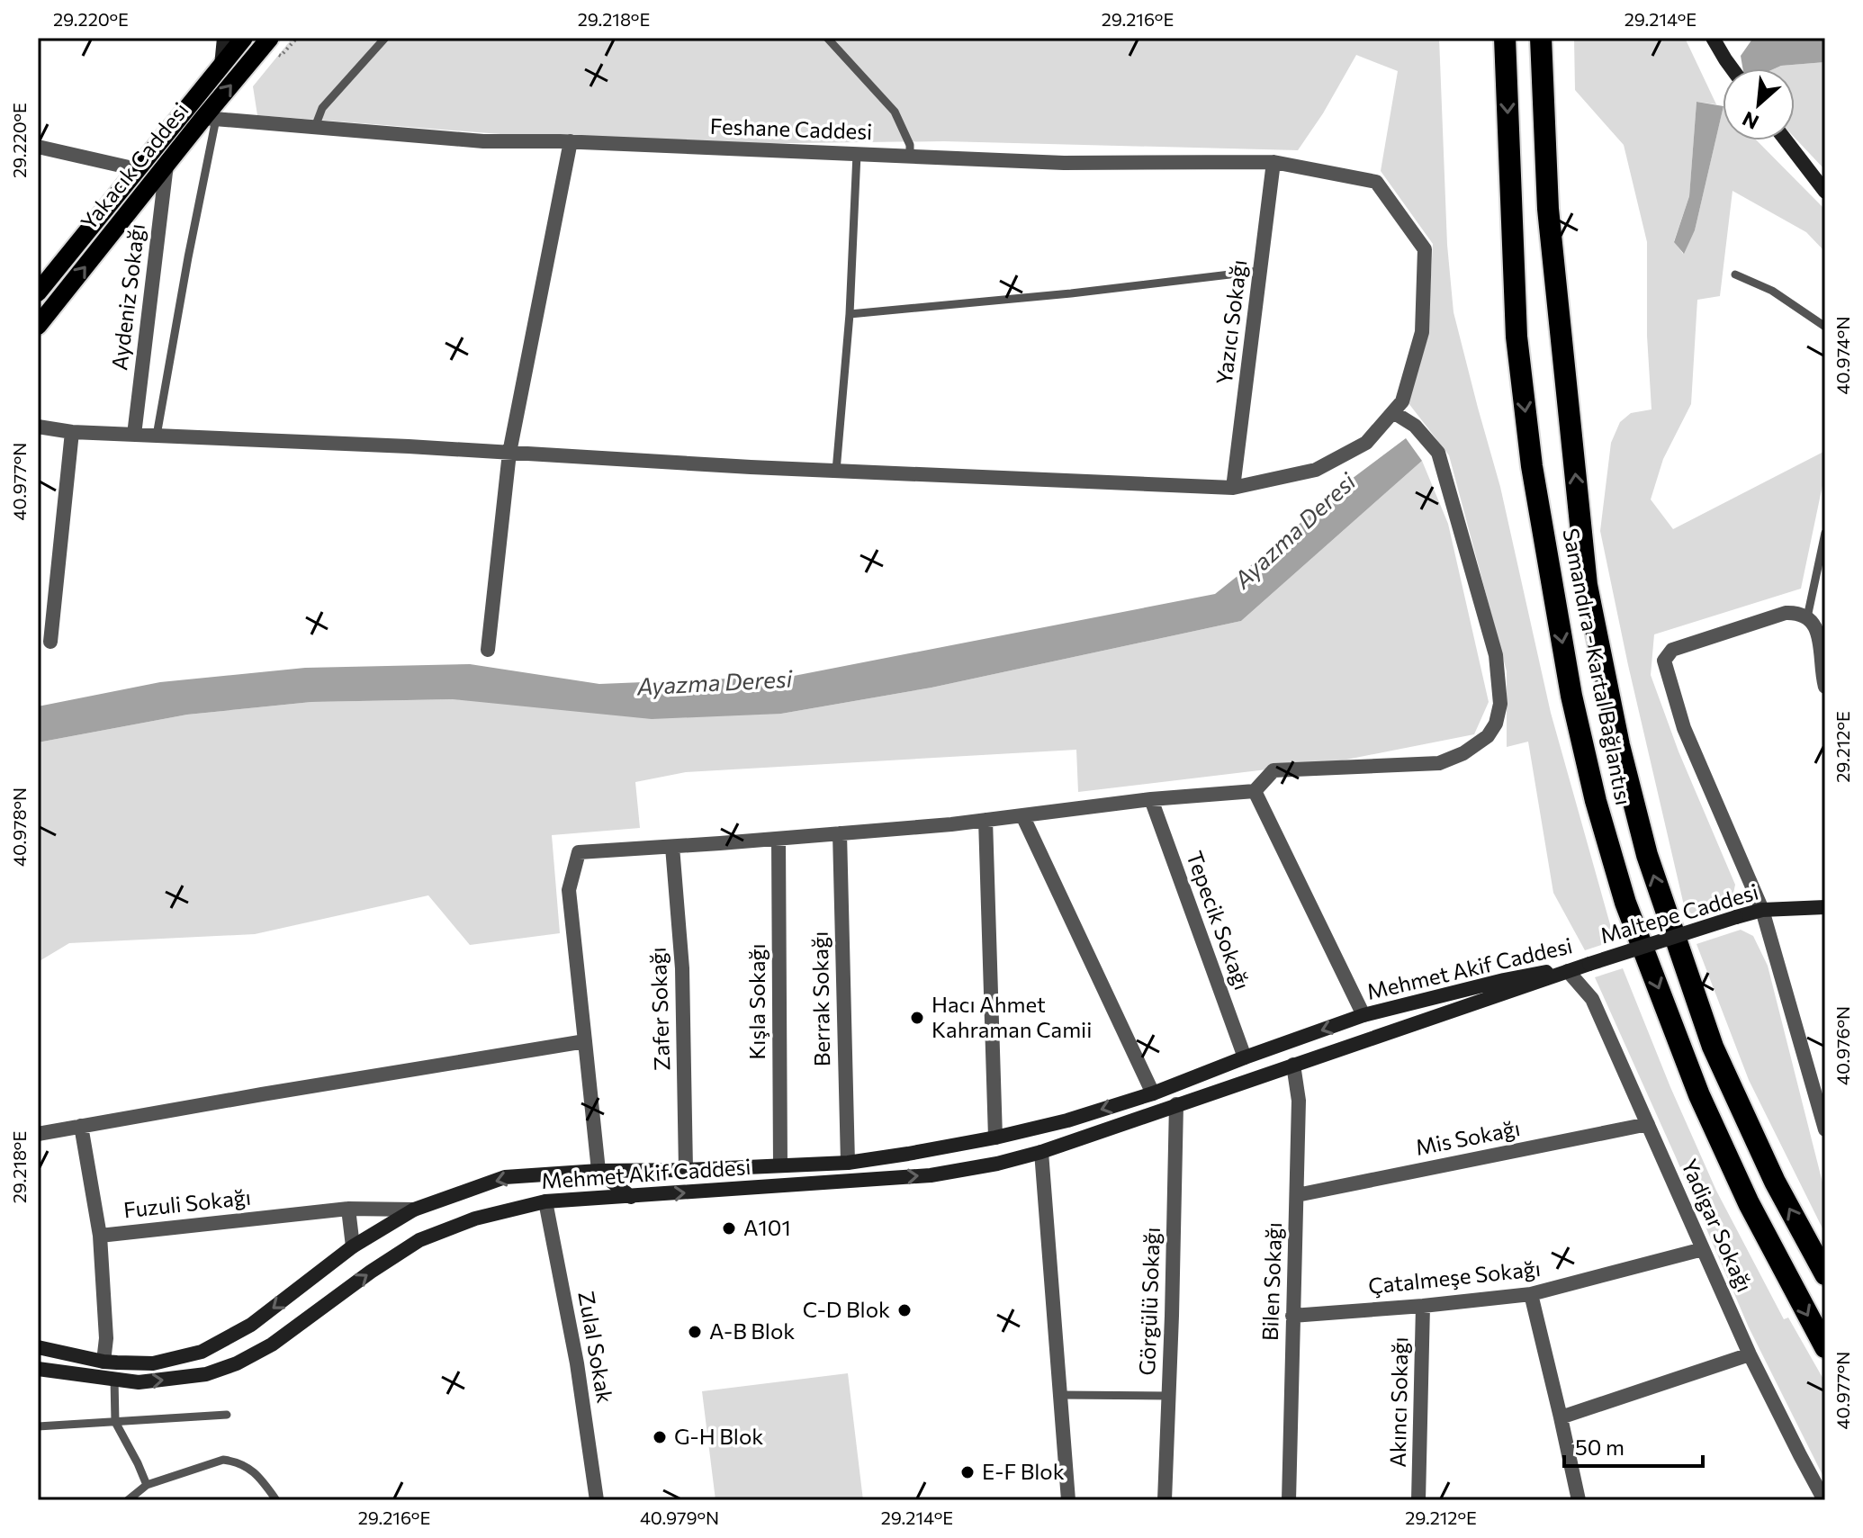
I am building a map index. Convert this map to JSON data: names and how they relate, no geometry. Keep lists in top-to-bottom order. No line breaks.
{"streets":{"highway":["Samandıra - Kartal Bağlantısı"],"main road":["Yakacık Caddesi","Maltepe Caddesi","Mehmet Akif Caddesi"],"street":["Feshane Caddesi","Aydeniz Sokağı","Yazıcı Sokağı","Tepecik Sokağı","Berrak Sokağı","Kışla Sokağı","Zafer Sokağı","Mis Sokağı","Fuzuli Sokağı","Yadigar Sokağı","Çatalmeşe Sokağı","Bilen Sokağı","Görgülü Sokağı","Zulal Sokak","Akıncı Sokağı"]},"crossings":[["Feshane Caddesi","Yakacık Caddesi"],["Feshane Caddesi","Yazıcı Sokağı"],["Yakacık Caddesi","Aydeniz Sokağı"],["Maltepe Caddesi","Mehmet Akif Caddesi"],["Tepecik Sokağı","Mehmet Akif Caddesi"],["Mehmet Akif Caddesi","Berrak Sokağı"],["Mehmet Akif Caddesi","Kışla Sokağı"],["Mehmet Akif Caddesi","Zafer Sokağı"],["Mehmet Akif Caddesi","Fuzuli Sokağı"],["Mehmet Akif Caddesi","Yadigar Sokağı"],["Mehmet Akif Caddesi","Bilen Sokağı"],["Mehmet Akif Caddesi","Görgülü Sokağı"],["Mehmet Akif Caddesi","Zulal Sokak"],["Mis Sokağı","Yadigar Sokağı"],["Mis Sokağı","Bilen Sokağı"],["Yadigar Sokağı","Çatalmeşe Sokağı"],["Çatalmeşe Sokağı","Bilen Sokağı"],["Çatalmeşe Sokağı","Akıncı Sokağı"]],"water":["Ayazma Deresi"],"places":["Hacı Ahmet Kahraman Camii","A101","C-D Blok","A-B Blok","G-H Blok","E-F Blok"],"scale_bar":"50 m","north":"bottom left","coordinates":["29.220°E","29.218°E","29.216°E","29.214°E","40.974°N","40.977°N","29.212°E","40.978°N","40.976°N","40.979°N"]}
